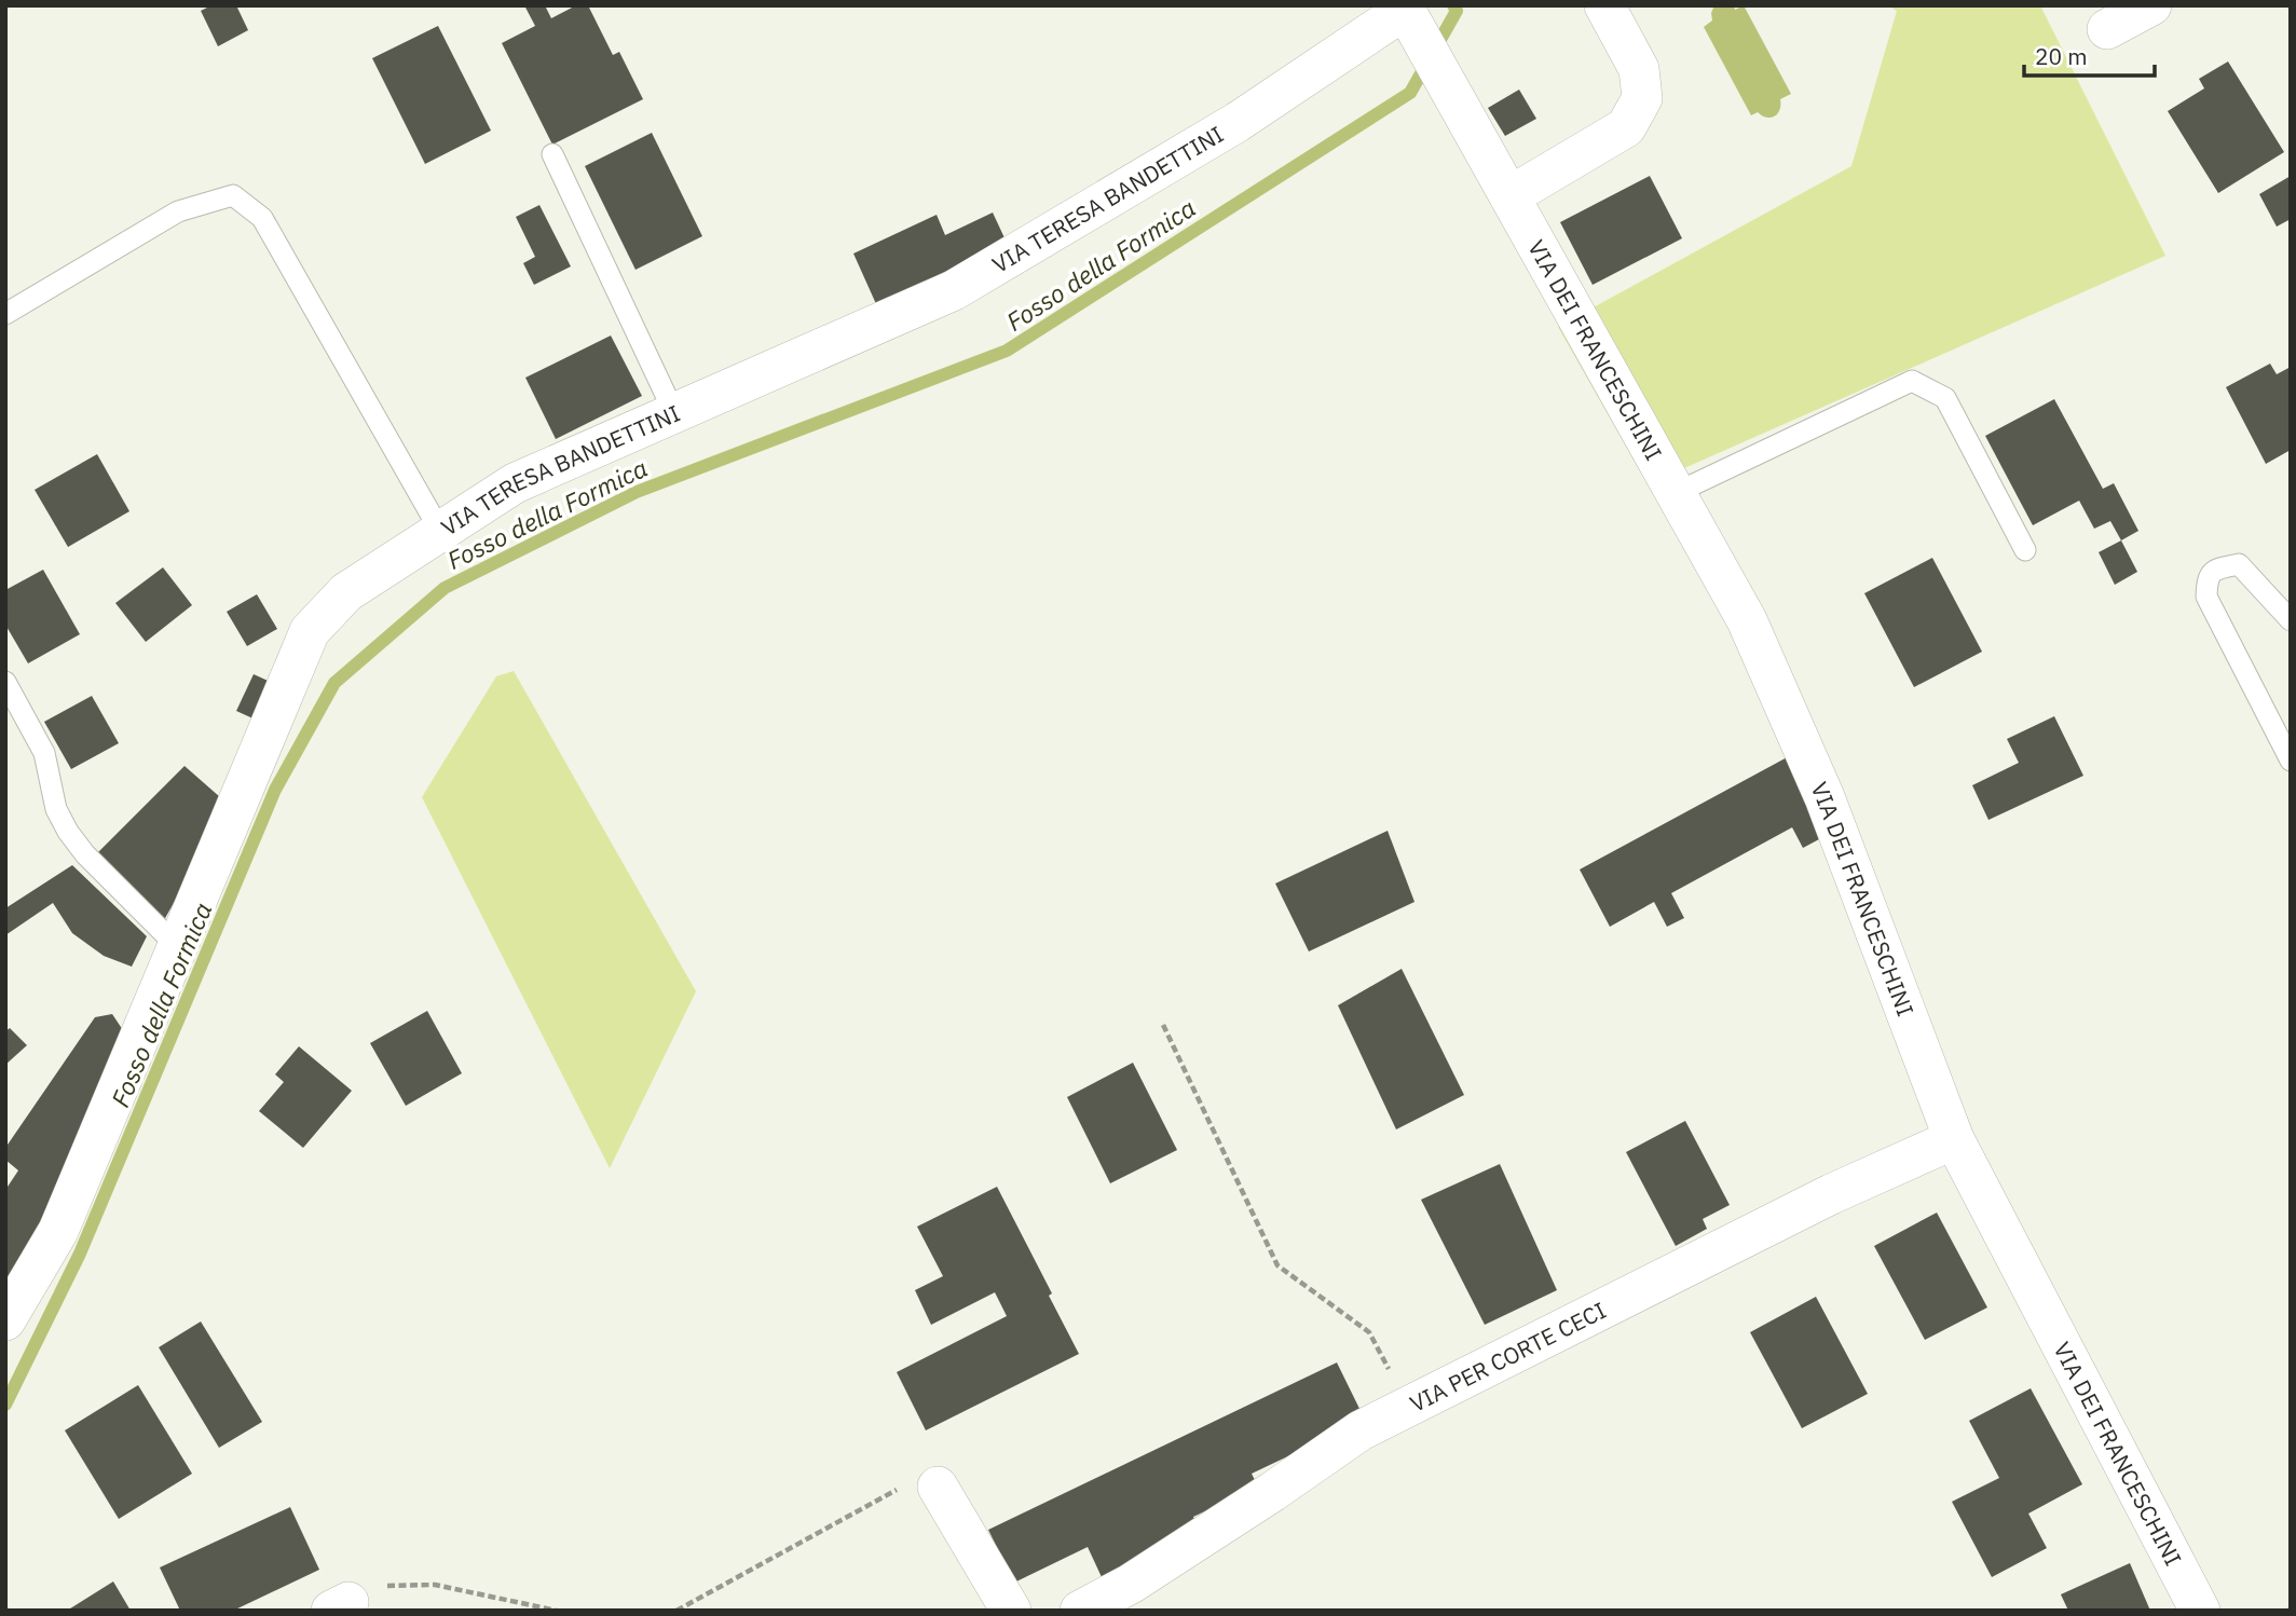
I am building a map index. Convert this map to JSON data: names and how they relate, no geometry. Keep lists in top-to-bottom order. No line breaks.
{"streets":{"street":["VIA TERESA BANDETTINI","VIA DEI FRANCESCHINI","VIA PER CORTE CECI"]},"crossings":[["VIA TERESA BANDETTINI","VIA DEI FRANCESCHINI"],["VIA DEI FRANCESCHINI","VIA PER CORTE CECI"]],"water":["Fosso della Formica"],"scale_bar":"20 m"}
